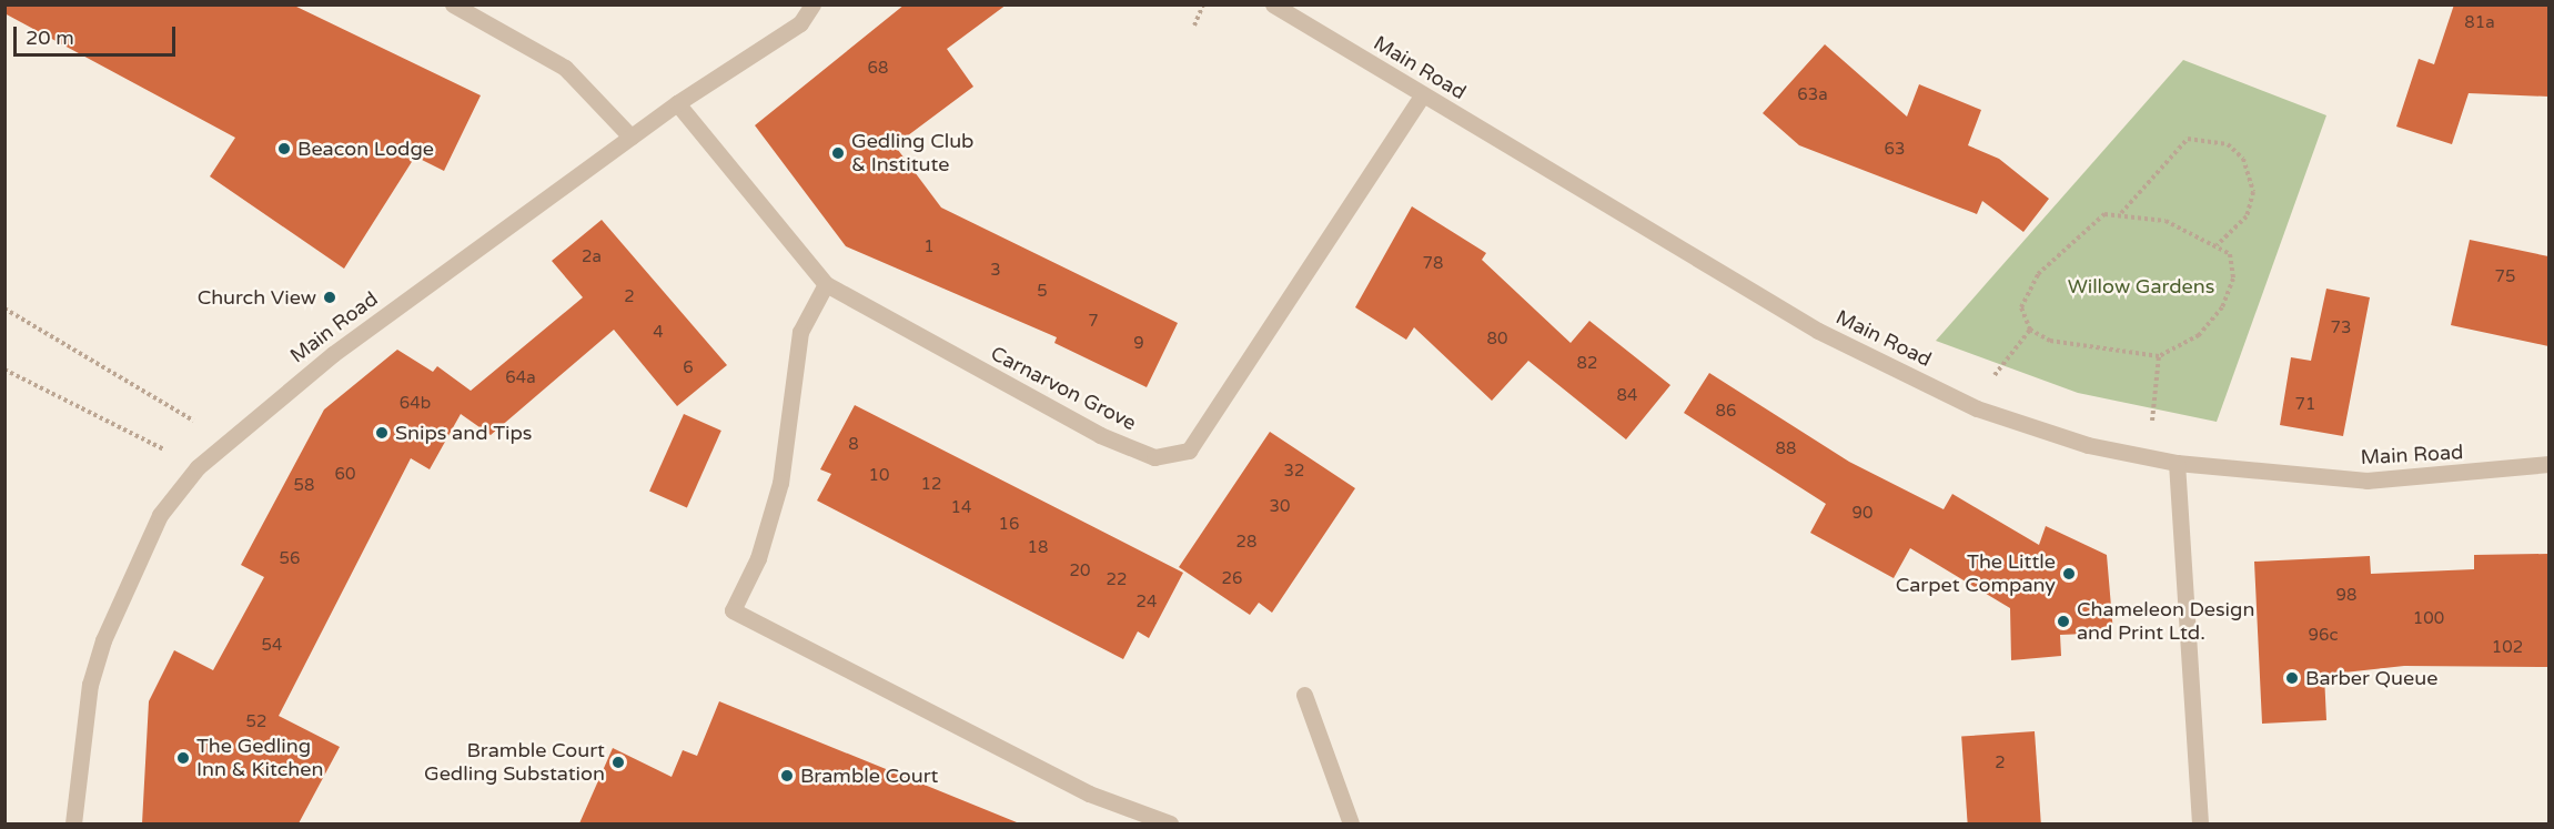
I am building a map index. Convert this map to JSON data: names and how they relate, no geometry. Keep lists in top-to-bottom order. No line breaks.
{"streets":{"street":["Main Road","Carnarvon Grove"]},"crossings":[["Main Road","Carnarvon Grove"]],"parks":["Willow Gardens"],"places":["Beacon Lodge","Gedling Club & Institute","Church View","Snips and Tips","The Little Carpet Company","Chameleon Design and Print Ltd.","Barber Queue","The Gedling Inn & Kitchen","Bramble Court Gedling Substation","Bramble Court"],"house_numbers":["81a","68","63a","63","1","2a","78","3","75","5","2","7","73","4","80","9","82","6","64a","84","64b","71","86","8","88","32","60","10","12","58","30","14","90","16","28","18","56","20","26","22","98","24","100","96c","54","102","52","2"],"scale_bar":"20 m"}
